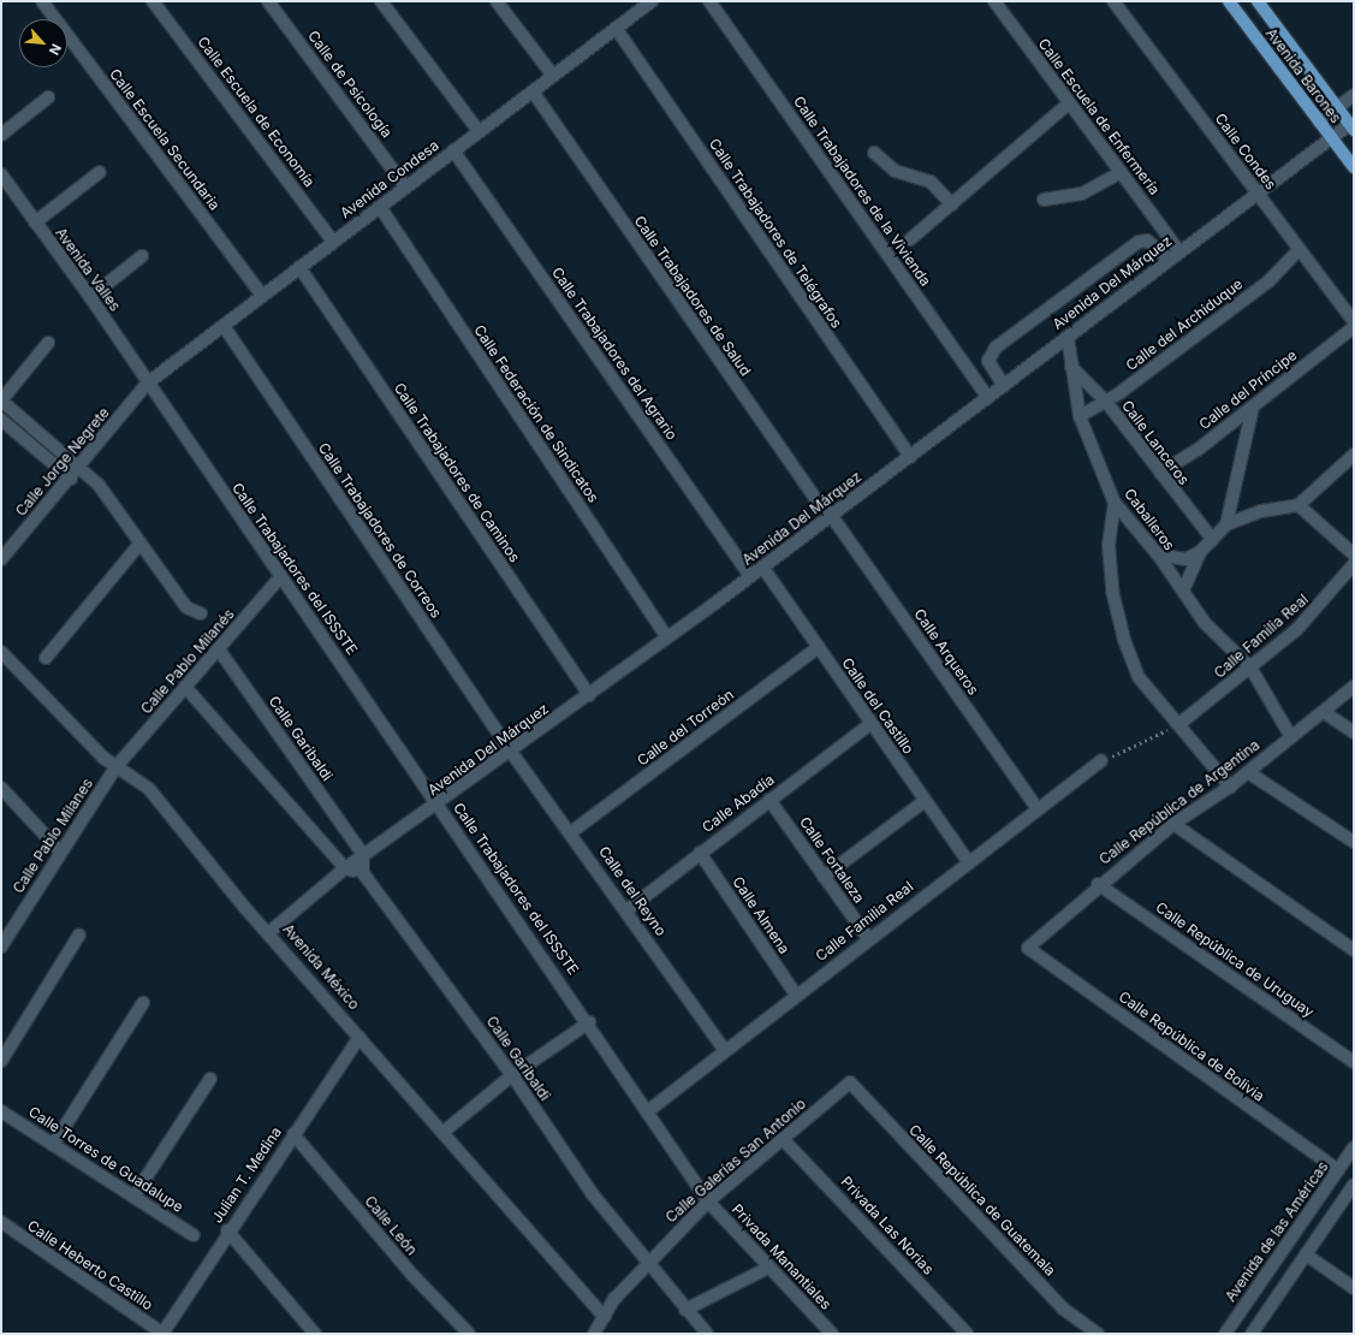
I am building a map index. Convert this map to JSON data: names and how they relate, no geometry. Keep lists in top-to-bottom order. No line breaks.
{"streets":{"main road":["Avenida Barones"],"street":["Calle de Psicología","Calle Escuela de Economía","Calle Escuela de Enfermería","Calle Escuela Secundaria","Calle Condes","Avenida Condesa","Calle Trabajadores de la Vivienda","Calle Trabajadores de Telégrafos","Avenida Valles","Avenida Del Márquez","Calle Trabajadores de Salud","Calle del Archiduque","Calle Trabajadores del Agrario","Calle del Príncipe","Calle Federación de Sindicatos","Calle Lanceros","Calle Jorge Negrete","Calle Trabajadores de Caminos","Caballeros","Calle Trabajadores de Correos","Calle Trabajadores del ISSSTE","Calle Familia Real","Calle Arqueros","Calle Pablo Milanés","Calle del Castillo","Calle del Torreón","Calle Garibaldi","Calle República de Argentina","Calle Abadía","Calle Pablo Milanes","Calle Fortaleza","Calle del Reyno","Calle Almena","Calle República de Uruguay","Avenida México","Calle República de Bolivia","Calle Torres de Guadalupe","Calle Galerías San Antonio","Julian T. Medina","Calle República de Guatemala","Calle León","Privada Las Norias","Avenida de las Américas","Privada Manantiales","Calle Heberto Castillo"]},"crossings":[["Avenida Barones","Avenida Del Márquez"],["Calle de Psicología","Avenida Condesa"],["Calle Escuela de Economía","Avenida Condesa"],["Calle Escuela de Enfermería","Avenida Del Márquez"],["Calle Escuela Secundaria","Avenida Condesa"],["Calle Condes","Avenida Del Márquez"],["Calle Condes","Calle del Archiduque"],["Avenida Condesa","Calle Trabajadores de Telégrafos"],["Avenida Condesa","Avenida Valles"],["Avenida Condesa","Calle Trabajadores de Salud"],["Avenida Condesa","Calle Trabajadores del Agrario"],["Avenida Condesa","Calle Federación de Sindicatos"],["Avenida Condesa","Calle Jorge Negrete"],["Avenida Condesa","Calle Trabajadores de Caminos"],["Avenida Condesa","Calle Trabajadores de Correos"],["Avenida Condesa","Calle Trabajadores del ISSSTE"],["Calle Trabajadores de la Vivienda","Avenida Del Márquez"],["Calle Trabajadores de Telégrafos","Avenida Del Márquez"],["Avenida Valles","Calle Jorge Negrete"],["Avenida Valles","Calle Trabajadores del ISSSTE"],["Avenida Del Márquez","Calle Trabajadores de Salud"],["Avenida Del Márquez","Calle Trabajadores del Agrario"],["Avenida Del Márquez","Calle Federación de Sindicatos"],["Avenida Del Márquez","Calle Trabajadores de Caminos"],["Avenida Del Márquez","Caballeros"],["Avenida Del Márquez","Calle Trabajadores de Correos"],["Avenida Del Márquez","Calle Trabajadores del ISSSTE"],["Avenida Del Márquez","Calle Arqueros"],["Avenida Del Márquez","Calle del Castillo"],["Avenida Del Márquez","Calle Garibaldi"],["Avenida Del Márquez","Calle del Reyno"],["Avenida Del Márquez","Avenida México"],["Calle Trabajadores de Salud","Calle Arqueros"],["Calle del Archiduque","Calle Lanceros"],["Calle del Archiduque","Caballeros"],["Calle del Príncipe","Calle Lanceros"],["Calle Lanceros","Caballeros"],["Calle Jorge Negrete","Calle Trabajadores del ISSSTE"],["Caballeros","Calle Familia Real"],["Caballeros","Calle República de Argentina"],["Calle Trabajadores de Correos","Calle del Reyno"],["Calle Trabajadores del ISSSTE","Calle Familia Real"],["Calle Trabajadores del ISSSTE","Calle Pablo Milanés"],["Calle Trabajadores del ISSSTE","Calle Galerías San Antonio"],["Calle Trabajadores del ISSSTE","Privada Manantiales"],["Calle Familia Real","Calle Arqueros"],["Calle Familia Real","Calle del Castillo"],["Calle Familia Real","Calle Fortaleza"],["Calle Familia Real","Calle del Reyno"],["Calle Familia Real","Calle Almena"],["Calle Pablo Milanés","Calle Garibaldi"],["Calle Pablo Milanés","Calle Pablo Milanes"],["Calle Pablo Milanés","Avenida México"],["Calle del Castillo","Calle del Torreón"],["Calle del Castillo","Calle Abadía"],["Calle del Torreón","Calle del Reyno"],["Calle Garibaldi","Calle Galerías San Antonio"],["Calle República de Argentina","Calle República de Uruguay"],["Calle República de Argentina","Calle República de Bolivia"],["Calle Abadía","Calle Fortaleza"],["Calle Abadía","Calle del Reyno"],["Calle Abadía","Calle Almena"],["Calle Pablo Milanes","Avenida México"],["Avenida México","Calle Galerías San Antonio"],["Avenida México","Julian T. Medina"],["Calle República de Bolivia","Avenida de las Américas"],["Calle Galerías San Antonio","Calle República de Guatemala"],["Calle Galerías San Antonio","Privada Las Norias"],["Calle Galerías San Antonio","Privada Manantiales"],["Julian T. Medina","Calle León"],["Julian T. Medina","Calle Heberto Castillo"]],"north":"bottom right"}
